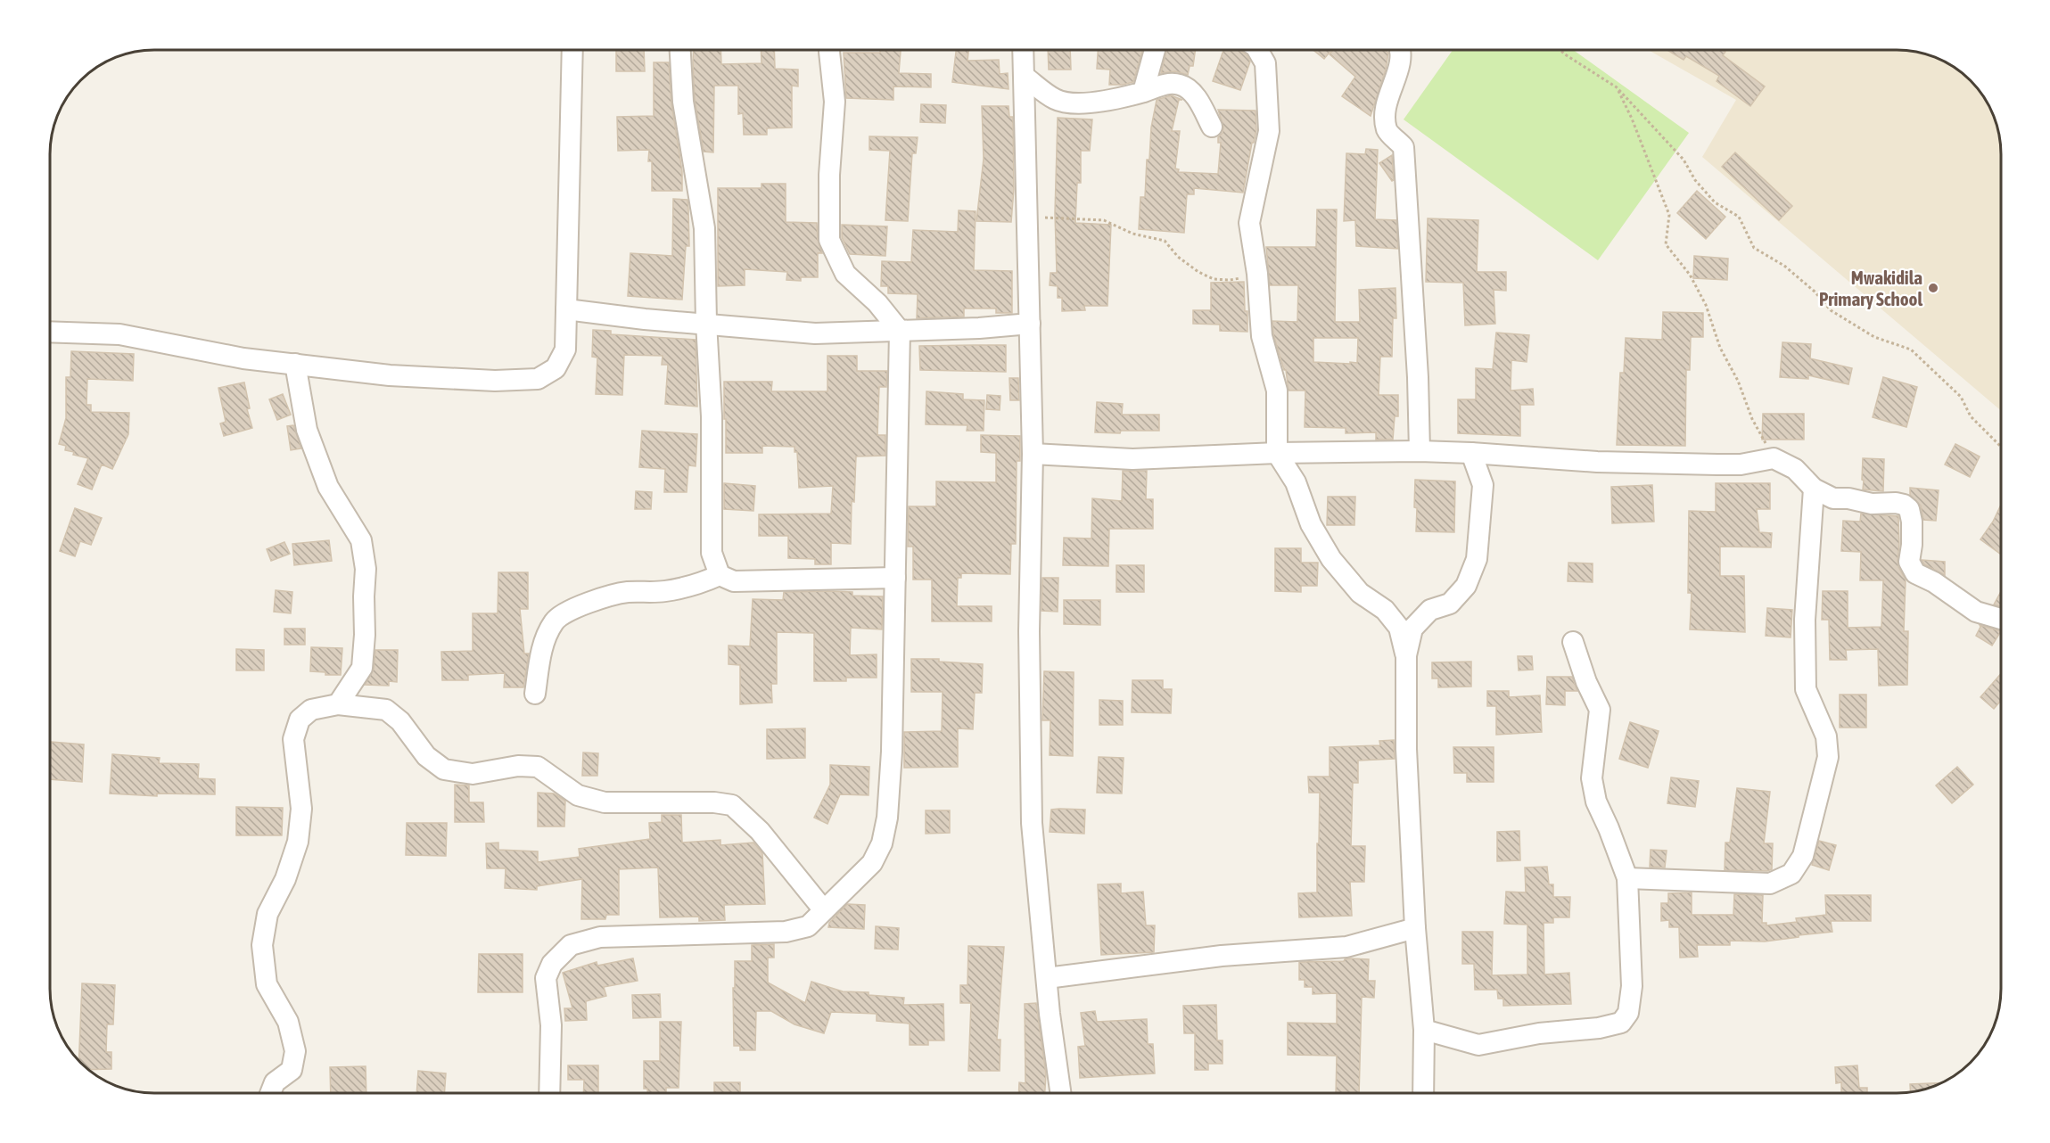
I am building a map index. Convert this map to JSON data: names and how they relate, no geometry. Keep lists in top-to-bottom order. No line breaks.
{"places":["Mwakidila Primary School"]}
